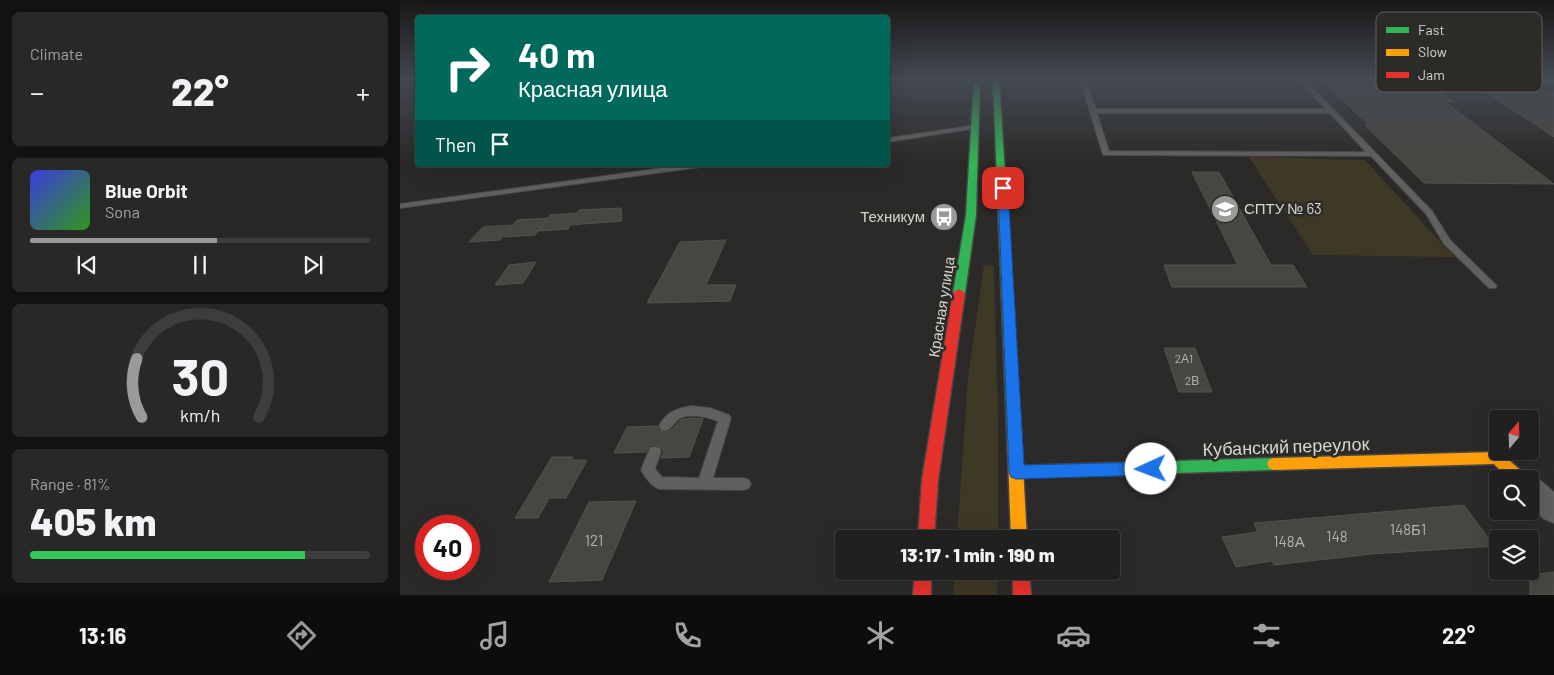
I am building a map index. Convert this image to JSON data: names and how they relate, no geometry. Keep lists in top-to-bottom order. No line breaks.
{"streets":{"main road":["Красная улица","Кубанский переулок"]},"places":{"school or university":["СПТУ № 63"],"bus stop":["Техникум"]},"house_numbers":["2А1","2В","148Б1","148","121","148А"],"legend":["Fast","Slow","Jam"],"north":"top","page":{"tile":["Climate",["Range · 81%","405 km"]],"turn":["40 m","Красная улица"],"heat":["−","22°","+"],"then":"Then","song":["Blue Orbit","Sona"],"limit":"40","trip":"13:17 · 1 min · 190 m","tabs":["13:16","22°"],"gauge":["30","km/h"]}}
